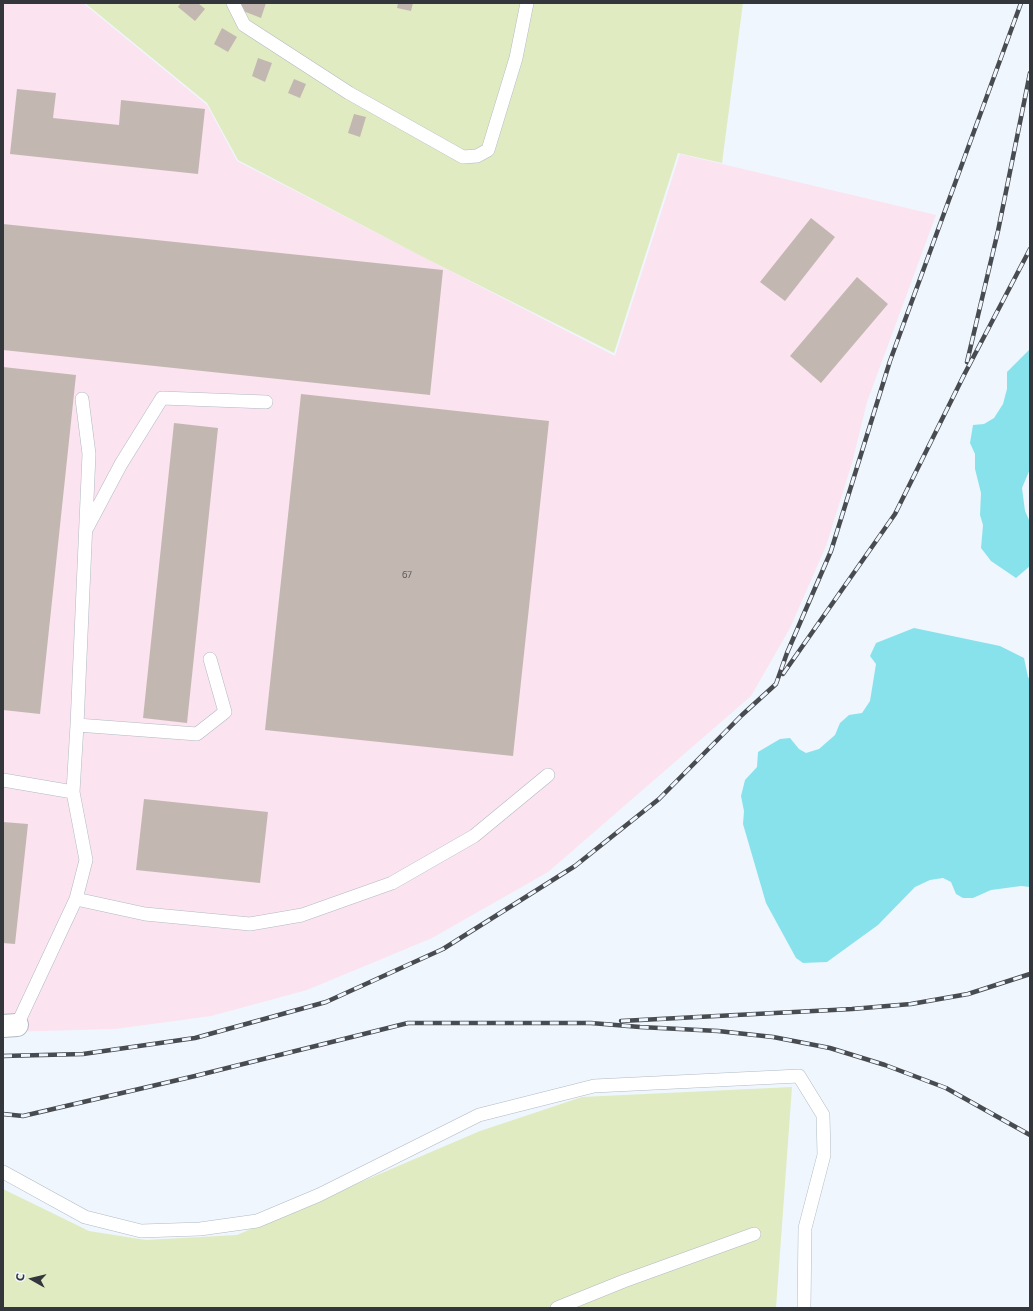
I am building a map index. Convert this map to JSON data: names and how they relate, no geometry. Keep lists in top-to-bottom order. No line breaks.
{"house_numbers":["67"],"north":"left"}
